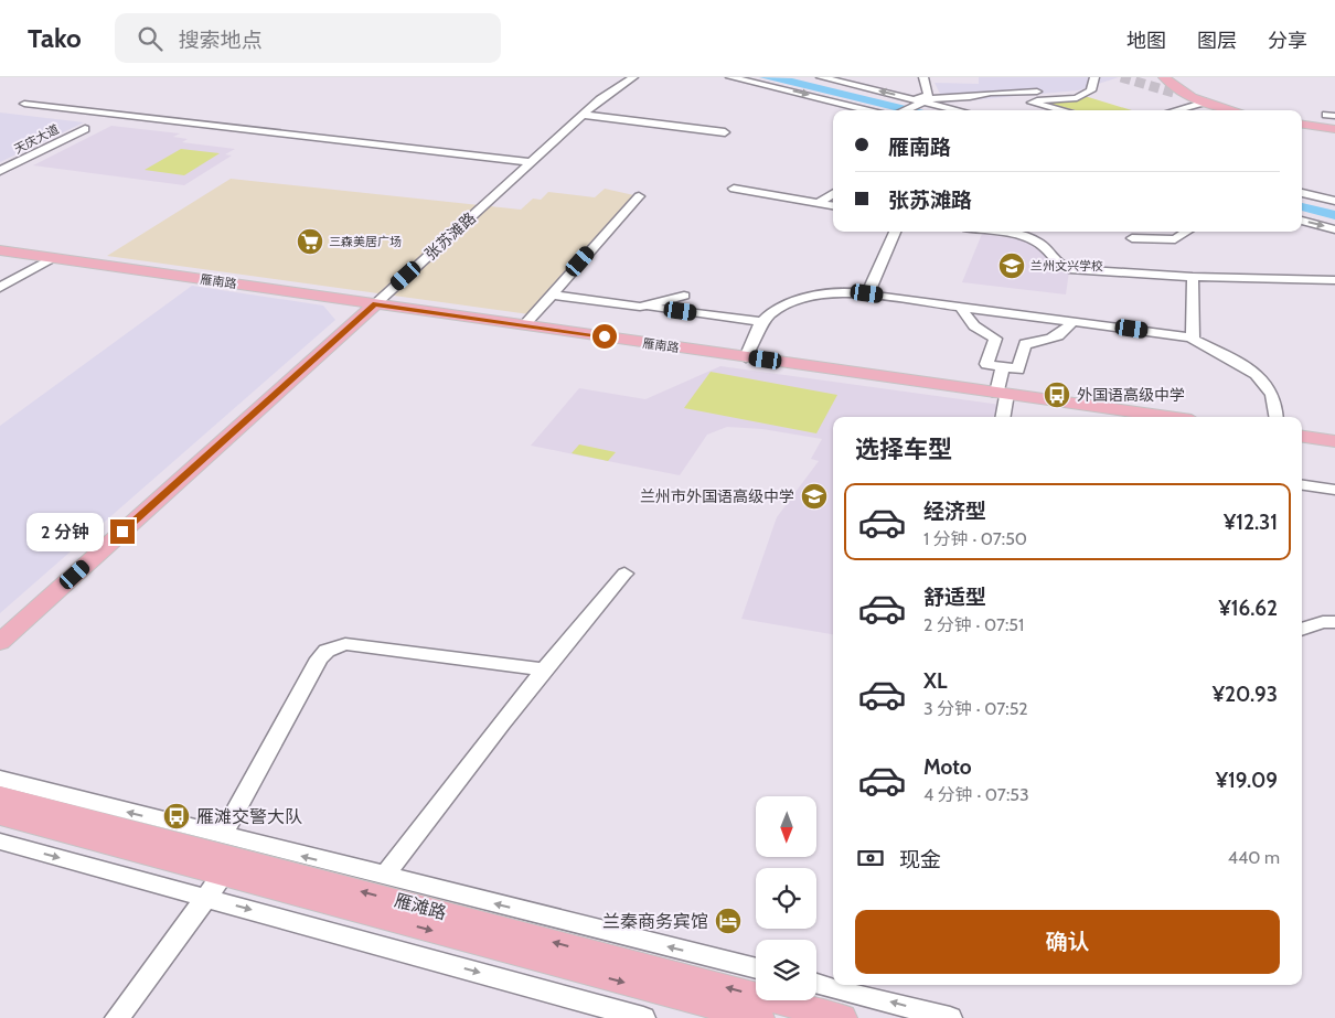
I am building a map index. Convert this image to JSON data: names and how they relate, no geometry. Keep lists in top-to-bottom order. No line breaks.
{"streets":{"main road":["张苏滩路","雁南路","雁滩路"],"street":["天庆大道"]},"crossings":[["张苏滩路","雁南路"]],"places":{"supermarket":["三森美居广场"],"school or university":["兰州文兴学校","兰州市外国语高级中学"],"bus stop":["外国语高级中学","雁滩交警大队"],"hotel":["兰秦商务宾馆"]},"north":"bottom","page":{"header":"Tako","search":"搜索地点","nav":["地图","图层","分享"],"banner":["雁南路","张苏滩路"],"heading":"选择车型","list":[{"name":"经济型","note":"1 分钟 · 07:50","value":"¥12.31"},{"name":"舒适型","note":"2 分钟 · 07:51","value":"¥16.62"},{"name":"XL","note":"3 分钟 · 07:52","value":"¥20.93"},{"name":"Moto","note":"4 分钟 · 07:53","value":"¥19.09"}],"bubble":"2 分钟","pay":["现金","440 m"],"buttons":"确认"}}
